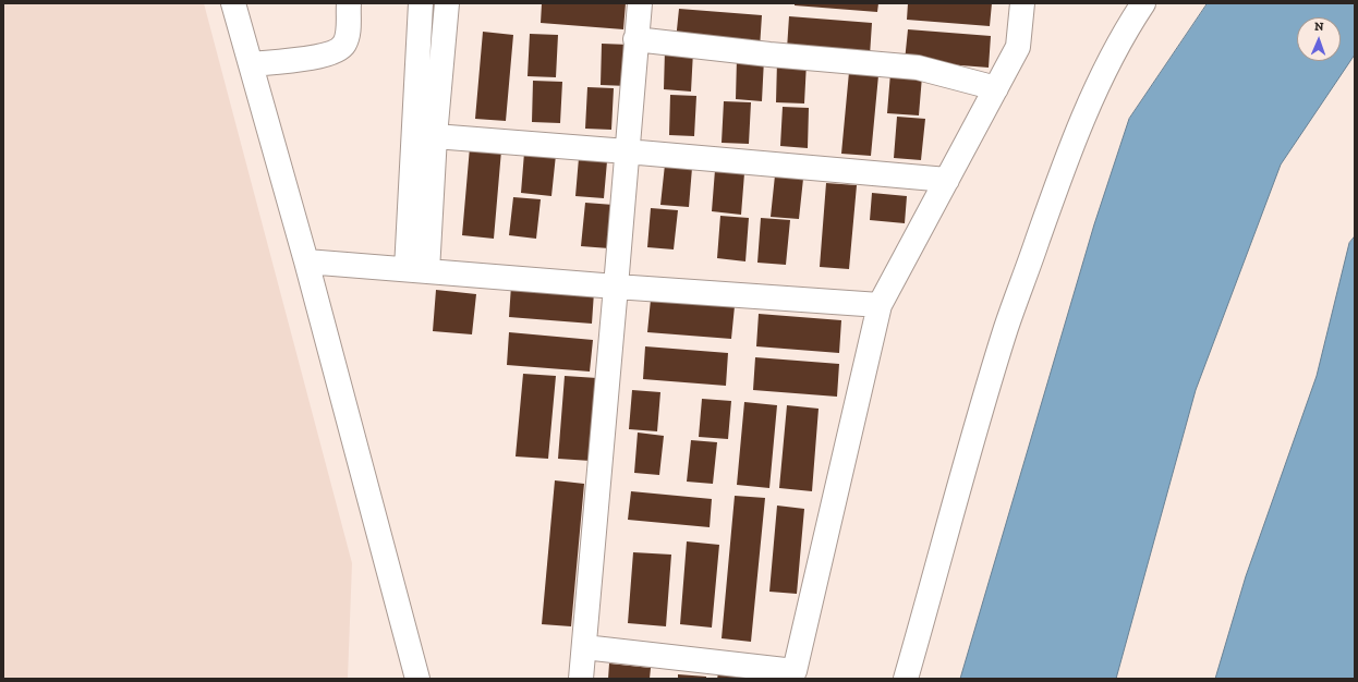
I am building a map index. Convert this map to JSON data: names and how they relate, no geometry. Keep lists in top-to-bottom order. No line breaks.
{"north":"top"}
